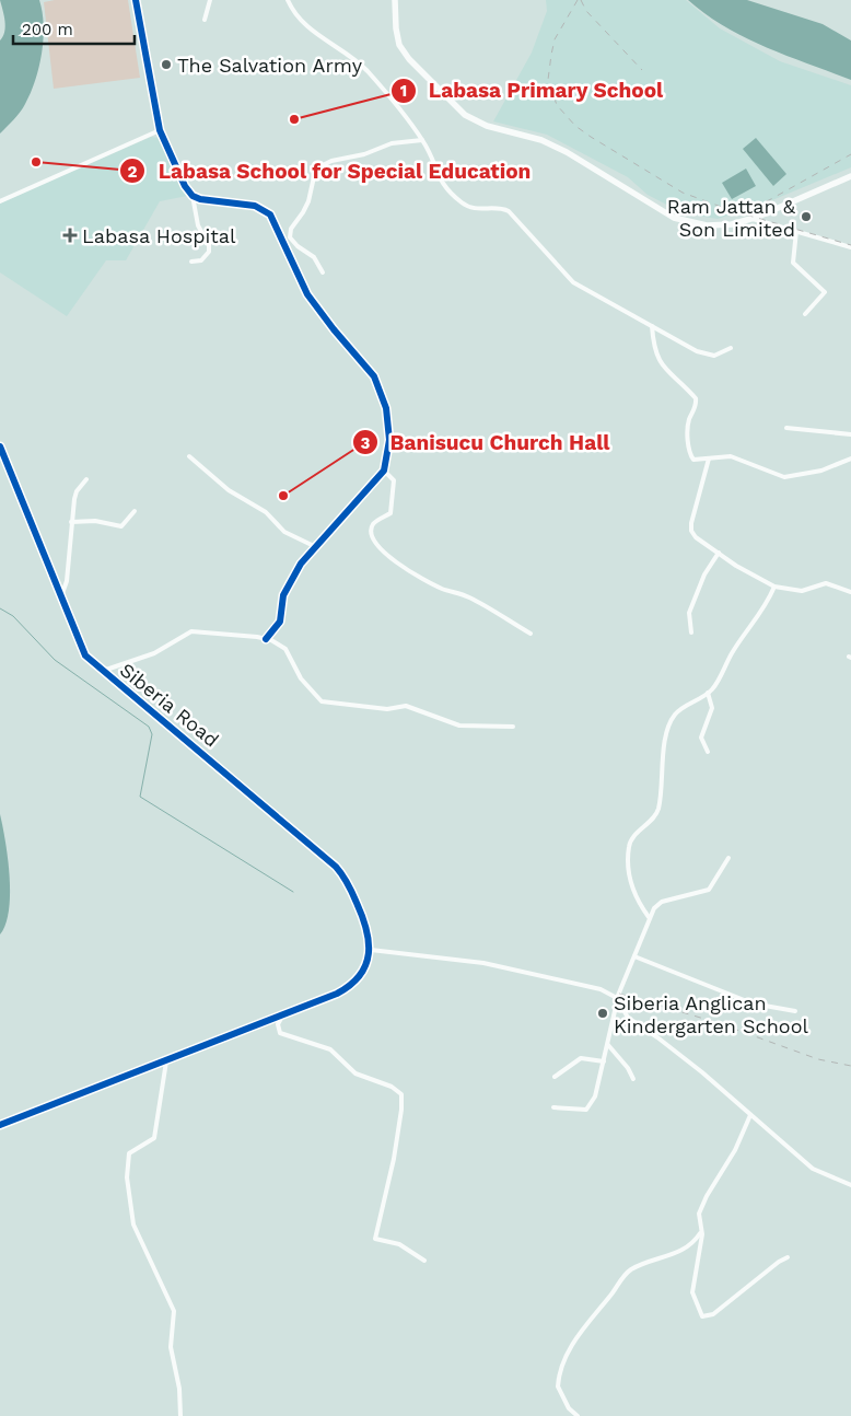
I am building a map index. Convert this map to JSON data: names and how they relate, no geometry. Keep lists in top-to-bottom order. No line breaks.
{"streets":{"street":["Siberia Road"]},"places":{"other":["The Salvation Army","Labasa Primary School","Labasa School for Special Education","Ram Jattan & Son Limited","Banisucu Church Hall","Siberia Anglican Kindergarten School"],"health":["Labasa Hospital"]},"scale_bar":"200 m"}
